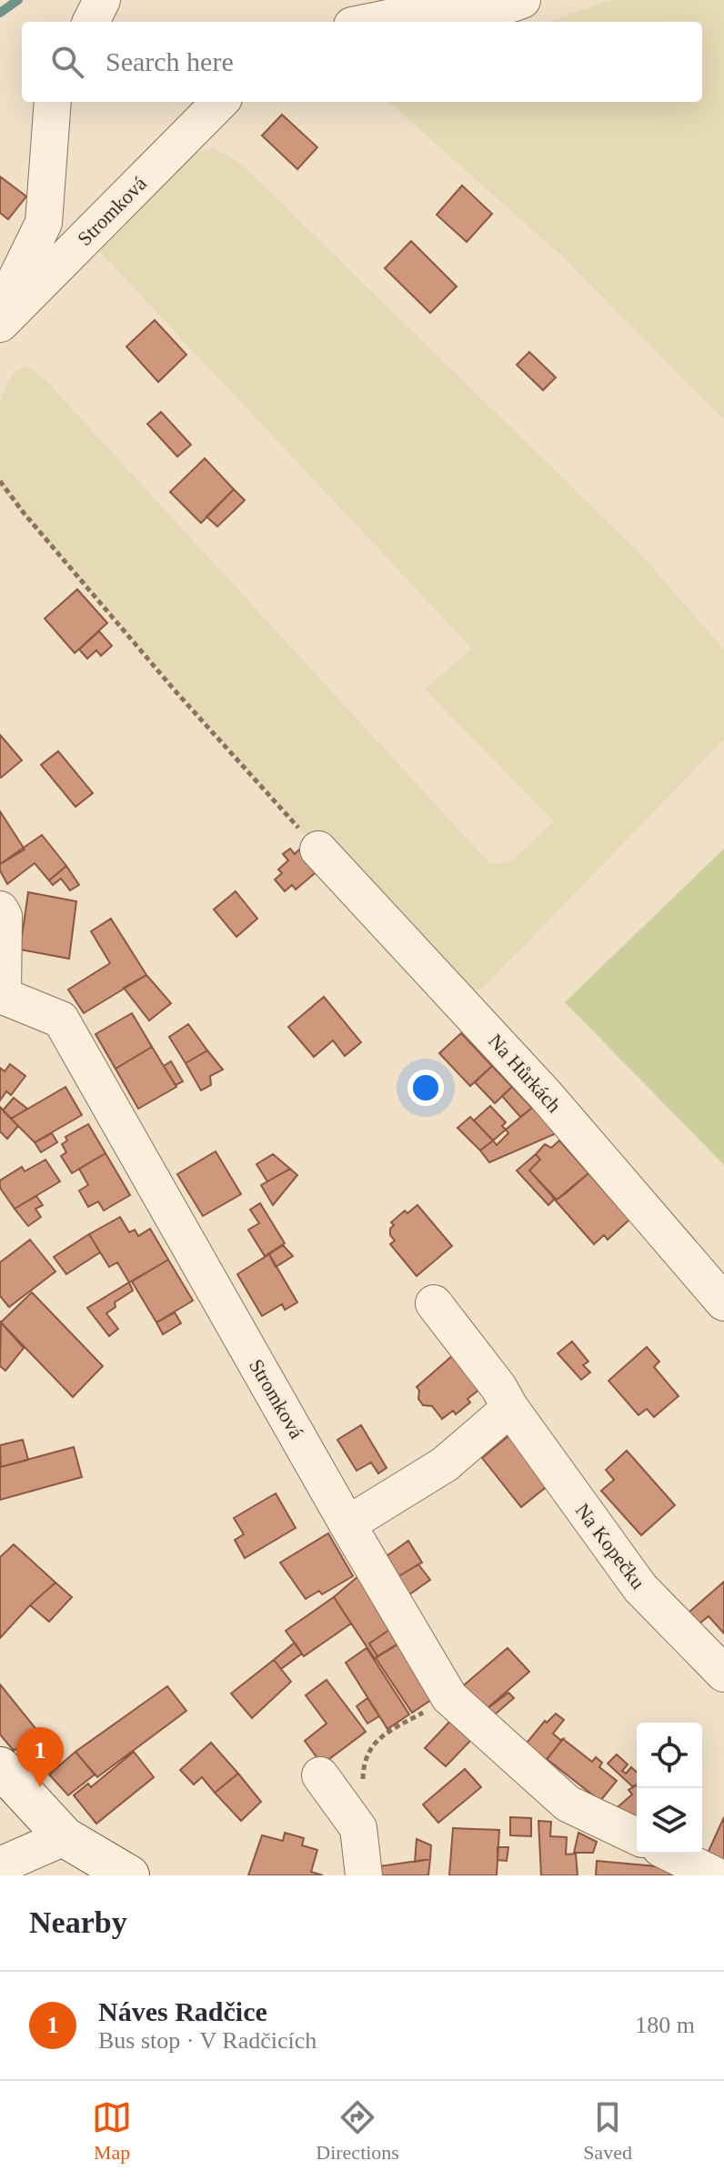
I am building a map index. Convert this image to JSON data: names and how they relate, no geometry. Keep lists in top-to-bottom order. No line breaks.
{"streets":{"street":["Stromková","Na Hůrkách","Na Kopečku"]},"page":{"search":"Search here","pins":"1","heading":"Nearby","list":[{"mark":"1","name":"Náves Radčice","note":"Bus stop · V Radčicích","value":"180 m"}],"nav":["Map","Directions","Saved"]}}
